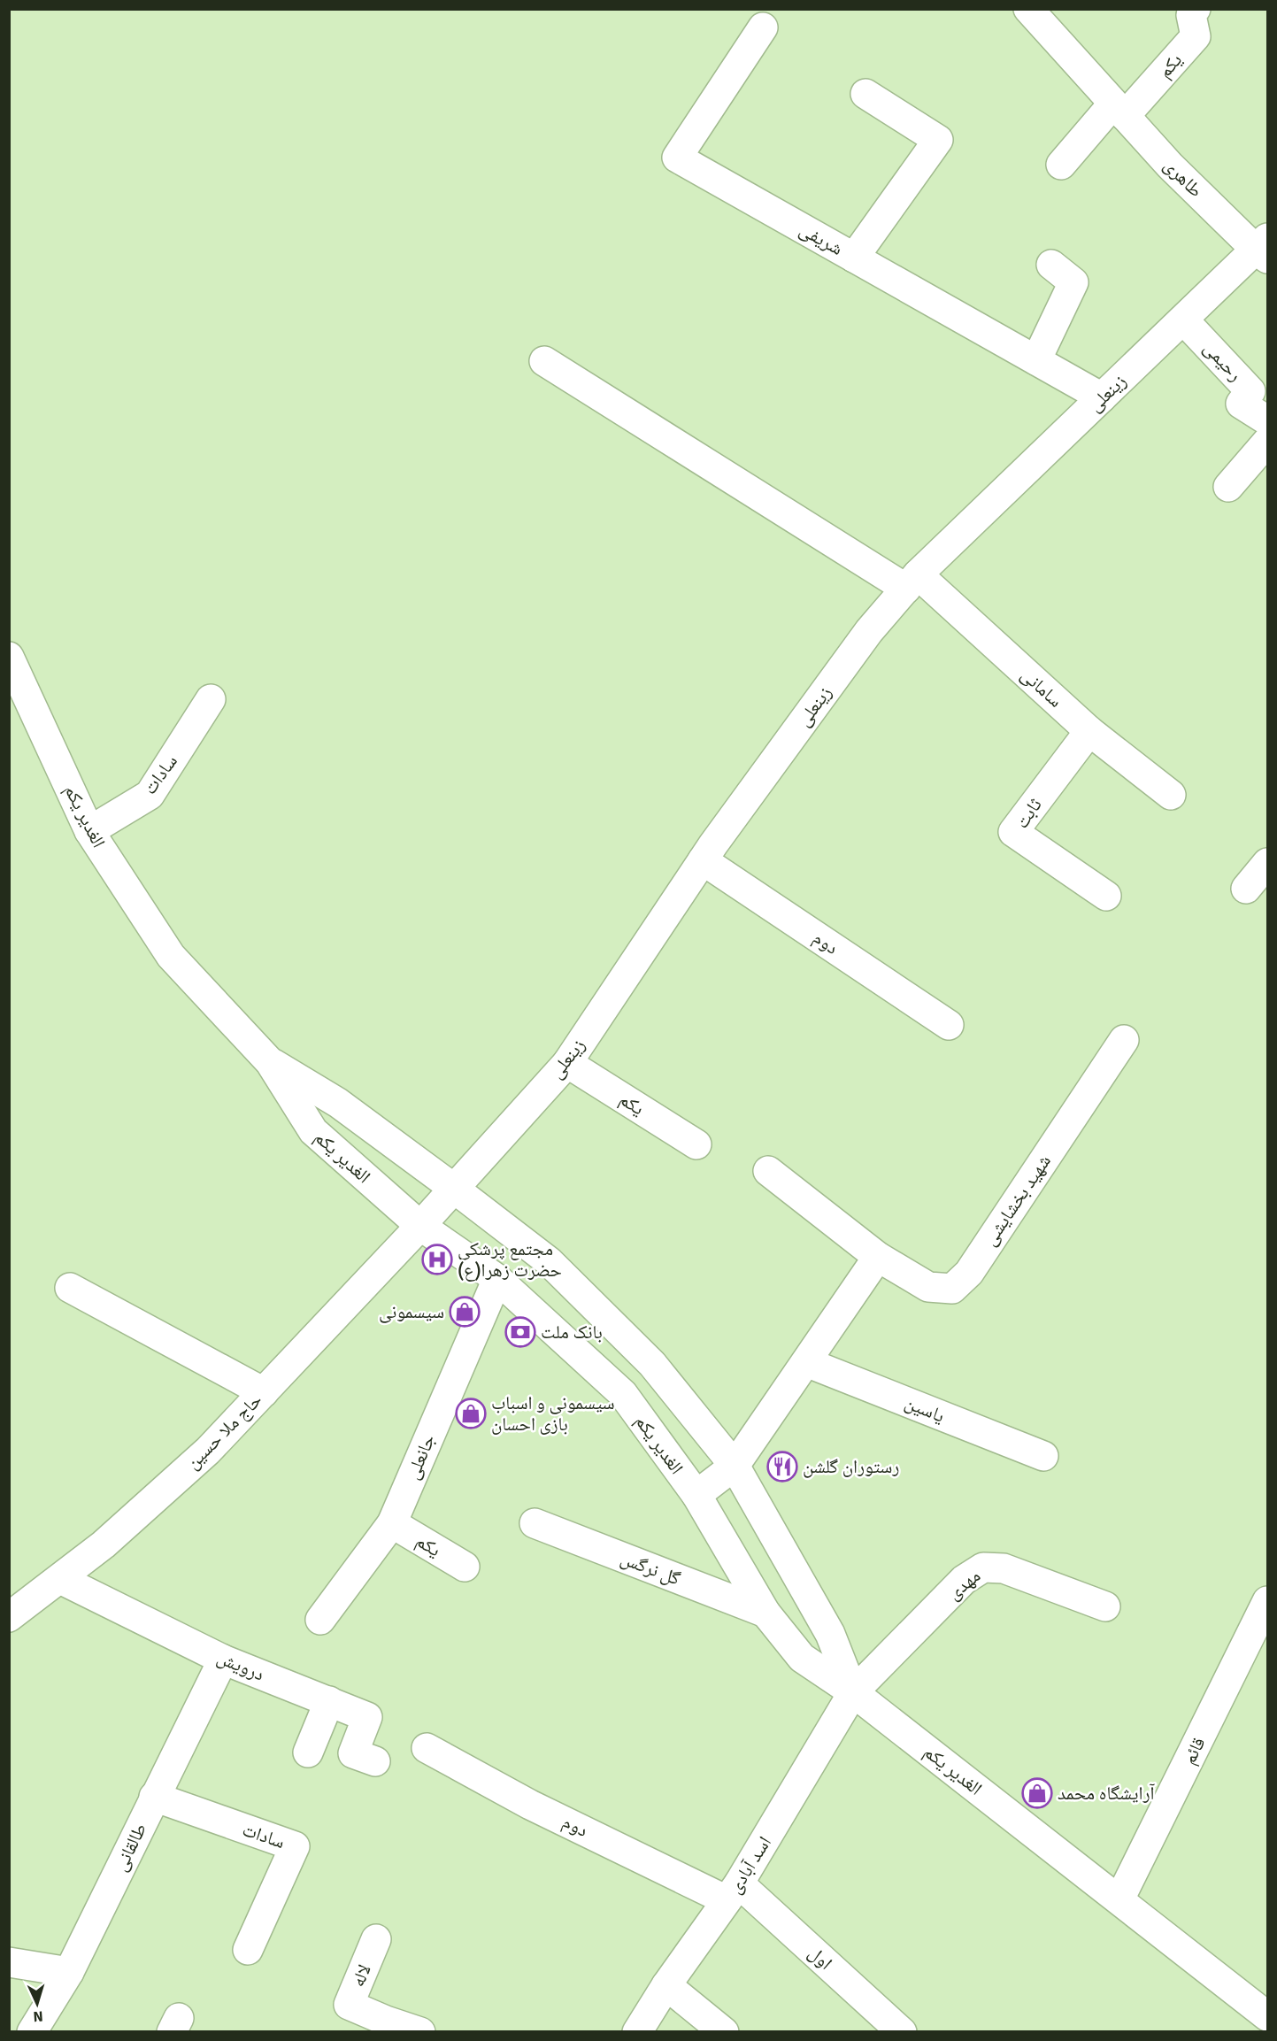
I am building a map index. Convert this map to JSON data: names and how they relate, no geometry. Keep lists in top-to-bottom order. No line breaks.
{"streets":{"street":["یکم","طاهری","شریفی","رحیمی","زینعلی","سامانی","سادات","ثابت","الغدیر یکم","دوم","شهید بخشایشی","یاسین","حاج ملا حسین","جانعلی","گل نرگس","مهدی","درویش","قائم","طالقانی","اسد آبادی","اول","لاله"]},"crossings":[["یکم","طاهری"],["یکم","زینعلی"],["یکم","جانعلی"],["طاهری","زینعلی"],["شریفی","زینعلی"],["رحیمی","زینعلی"],["زینعلی","سامانی"],["زینعلی","الغدیر یکم"],["زینعلی","دوم"],["زینعلی","حاج ملا حسین"],["سامانی","ثابت"],["سادات","الغدیر یکم"],["سادات","طالقانی"],["الغدیر یکم","حاج ملا حسین"],["الغدیر یکم","جانعلی"],["الغدیر یکم","گل نرگس"],["الغدیر یکم","مهدی"],["الغدیر یکم","قائم"],["الغدیر یکم","اسد آبادی"],["دوم","اسد آبادی"],["دوم","اول"],["حاج ملا حسین","درویش"],["مهدی","اسد آبادی"],["درویش","طالقانی"],["اسد آبادی","اول"]],"places":{"hospital":["مجتمع پرشکی حضرت زهرا(ع)"],"shop":["سیسمونی","سیسمونی و اسباب بازی احسان","آرایشگاه محمد"],"bank":["بانک ملت"],"restaurant":["رستوران گلشن"]},"north":"bottom"}
